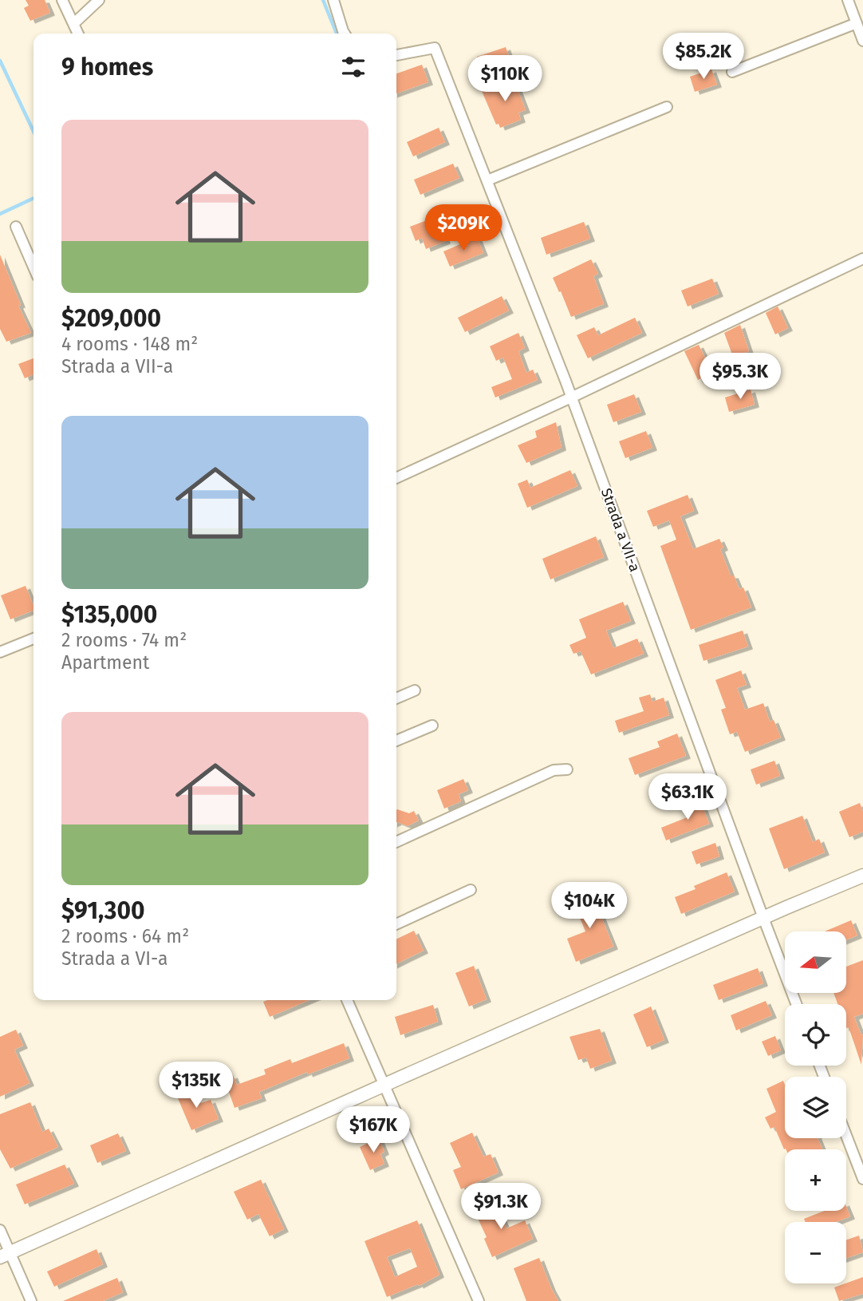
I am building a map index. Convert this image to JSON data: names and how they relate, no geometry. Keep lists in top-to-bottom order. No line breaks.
{"streets":{"street":["Strada a VII-a"]},"north":"left","page":{"price":["$85.2K","$110K","$209K","$95.3K","$63.1K","$104K","$135K","$167K","$91.3K"],"heading":"9 homes","list":[{"name":"$209,000","note":"4 rooms · 148 m² · Strada a VII-a"},{"name":"$135,000","note":"2 rooms · 74 m² · Apartment"},{"name":"$91,300","note":"2 rooms · 64 m² · Strada a VI-a"}],"map_buttons":["+","−"]}}
